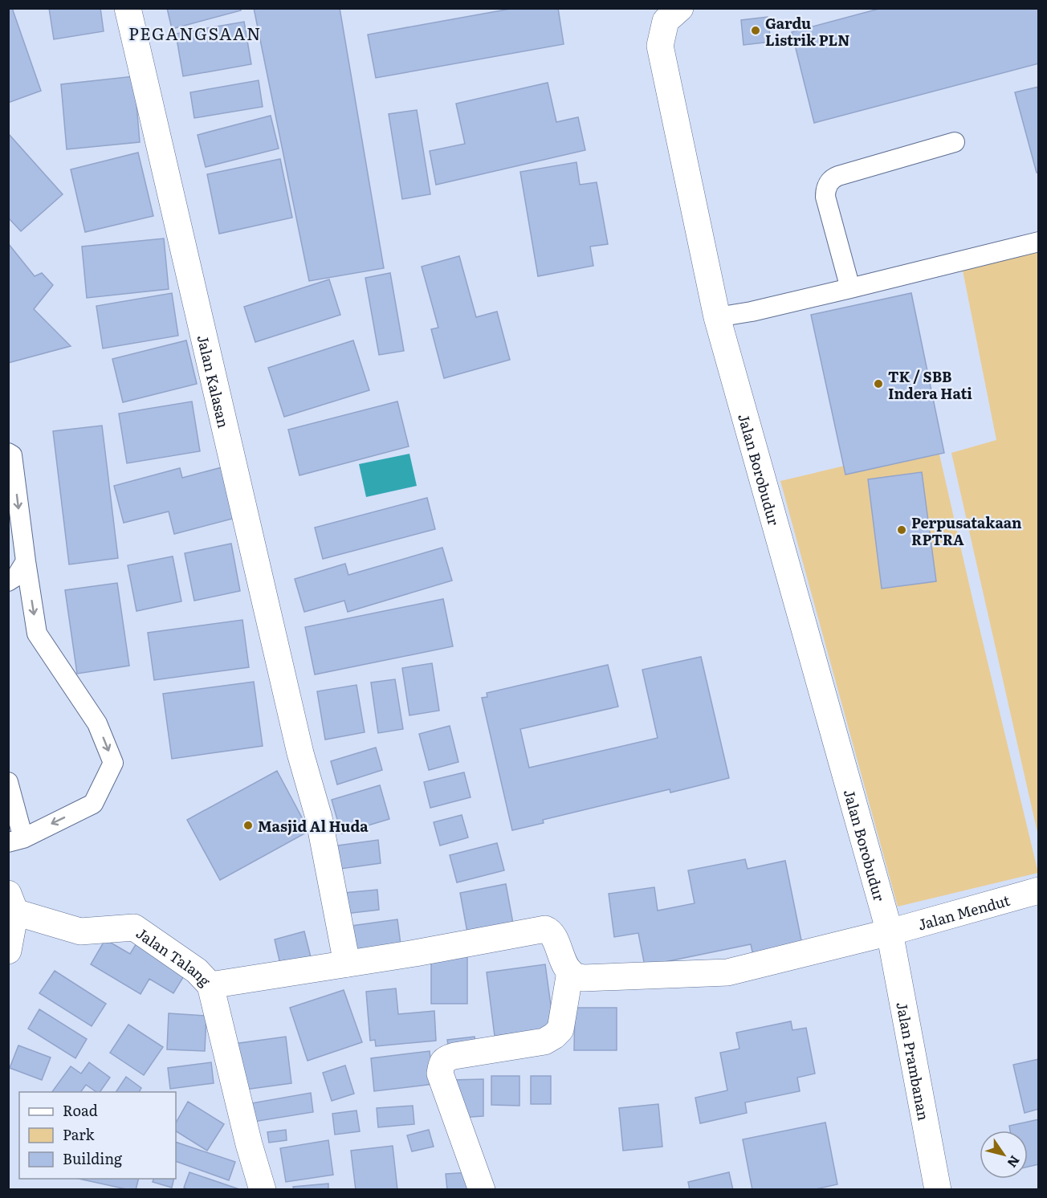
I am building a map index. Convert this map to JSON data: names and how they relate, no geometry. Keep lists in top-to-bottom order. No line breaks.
{"streets":{"street":["Jalan Kalasan","Jalan Borobudur","Jalan Mendut","Jalan Talang","Jalan Prambanan"]},"crossings":[["Jalan Borobudur","Jalan Mendut"],["Jalan Borobudur","Jalan Prambanan"],["Jalan Mendut","Jalan Prambanan"]],"districts":["PEGANGSAAN"],"places":["Gardu Listrik PLN","TK / SBB Indera Hati","Perpusatakaan RPTRA","Masjid Al Huda"],"legend":["Road","Park","Building"],"north":"bottom right"}
